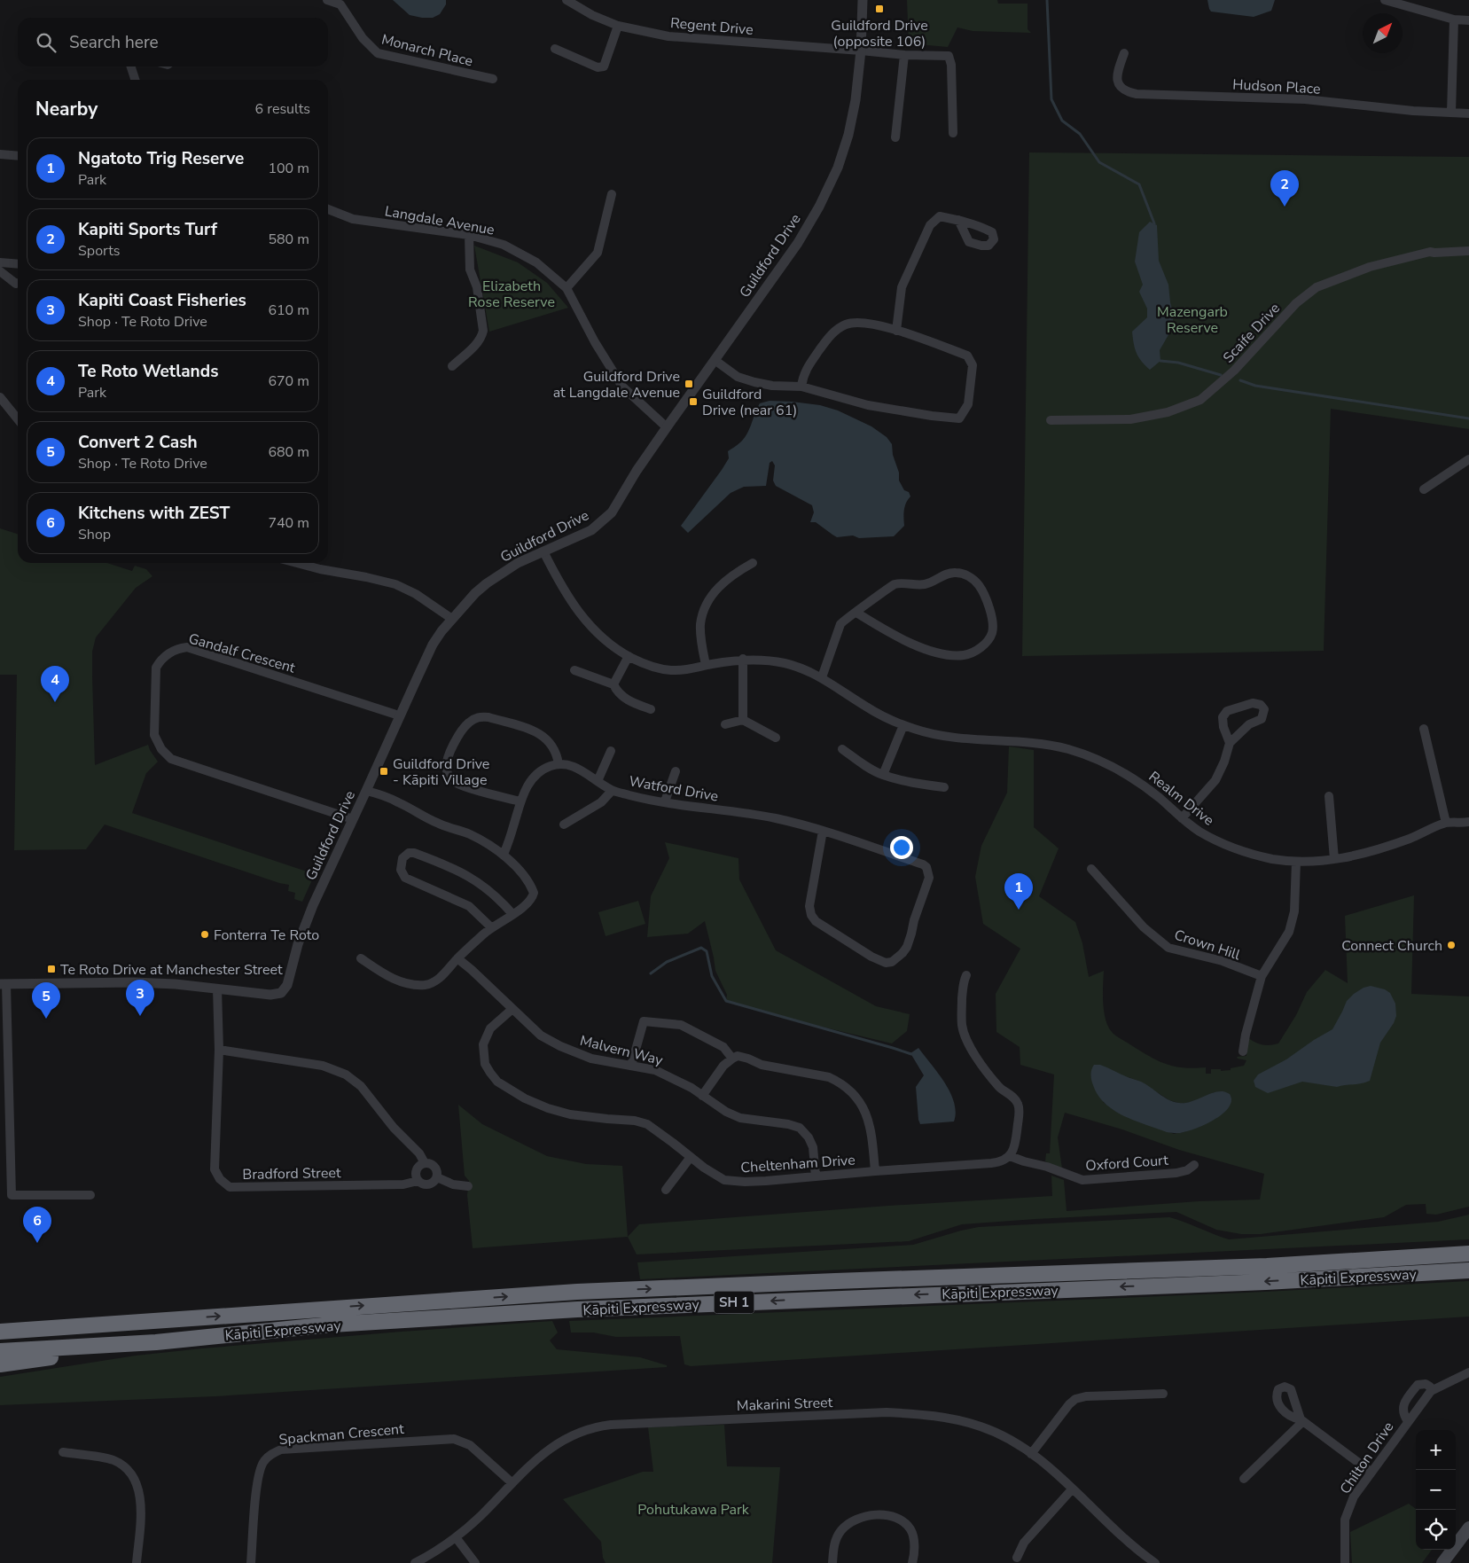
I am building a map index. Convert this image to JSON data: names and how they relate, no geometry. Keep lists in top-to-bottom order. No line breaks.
{"streets":{"highway":["Kāpiti Expressway","SH 1"],"street":["Regent Drive","Monarch Place","Hudson Place","Langdale Avenue","Guildford Drive","Scaife Drive","Gandalf Crescent","Watford Drive","Realm Drive","Crown Hill","Malvern Way","Oxford Court","Cheltenham Drive","Bradford Street","Makarini Street","Spackman Crescent","Chilton Drive"]},"crossings":[["Regent Drive","Guildford Drive"],["Langdale Avenue","Guildford Drive"],["Guildford Drive","Gandalf Crescent"],["Guildford Drive","Realm Drive"],["Guildford Drive","Bradford Street"],["Malvern Way","Cheltenham Drive"],["Oxford Court","Cheltenham Drive"],["Makarini Street","Spackman Crescent"]],"parks":["Elizabeth Rose Reserve","Mazengarb Reserve","Pohutukawa Park"],"places":{"transit":["Guildford Drive (opposite 106)","Guildford Drive at Langdale Avenue","Guildford Drive (near 61)","Guildford Drive - Kāpiti Village","Te Roto Drive at Manchester Street"],"other":["Fonterra Te Roto","Connect Church"]},"north":"top right","page":{"search":"Search here","heading":["Nearby","6 results"],"list":[{"mark":"1","name":"Ngatoto Trig Reserve","note":"Park","value":"100 m"},{"mark":"2","name":"Kapiti Sports Turf","note":"Sports","value":"580 m"},{"mark":"3","name":"Kapiti Coast Fisheries","note":"Shop · Te Roto Drive","value":"610 m"},{"mark":"4","name":"Te Roto Wetlands","note":"Park","value":"670 m"},{"mark":"5","name":"Convert 2 Cash","note":"Shop · Te Roto Drive","value":"680 m"},{"mark":"6","name":"Kitchens with ZEST","note":"Shop","value":"740 m"}],"pins":["2","4","1","3","5","6"],"map_buttons":["+","−"]}}
